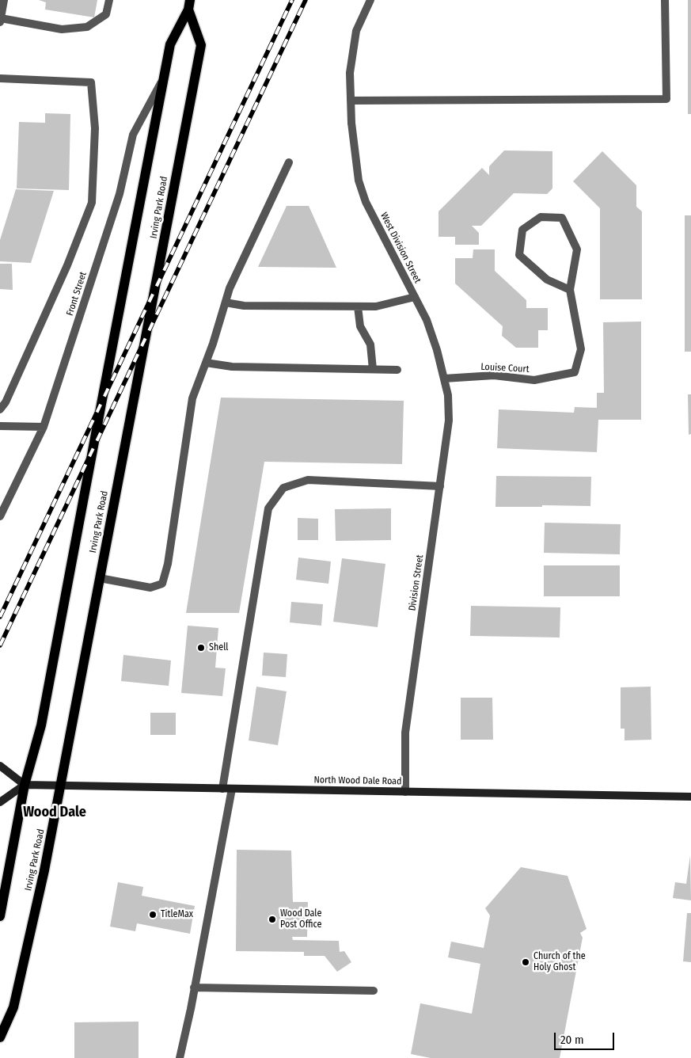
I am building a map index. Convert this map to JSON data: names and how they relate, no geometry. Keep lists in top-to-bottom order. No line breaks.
{"streets":{"main road":["Irving Park Road","North Wood Dale Road"],"street":["West Division Street","Front Street","Louise Court","Division Street"]},"crossings":[["Irving Park Road","Front Street"],["Irving Park Road","North Wood Dale Road"],["West Division Street","Louise Court"],["West Division Street","Division Street"],["Louise Court","Division Street"],["Division Street","North Wood Dale Road"]],"districts":["Wood Dale"],"places":["Shell","TitleMax","Wood Dale Post Office","Church of the Holy Ghost"],"scale_bar":"20 m"}
